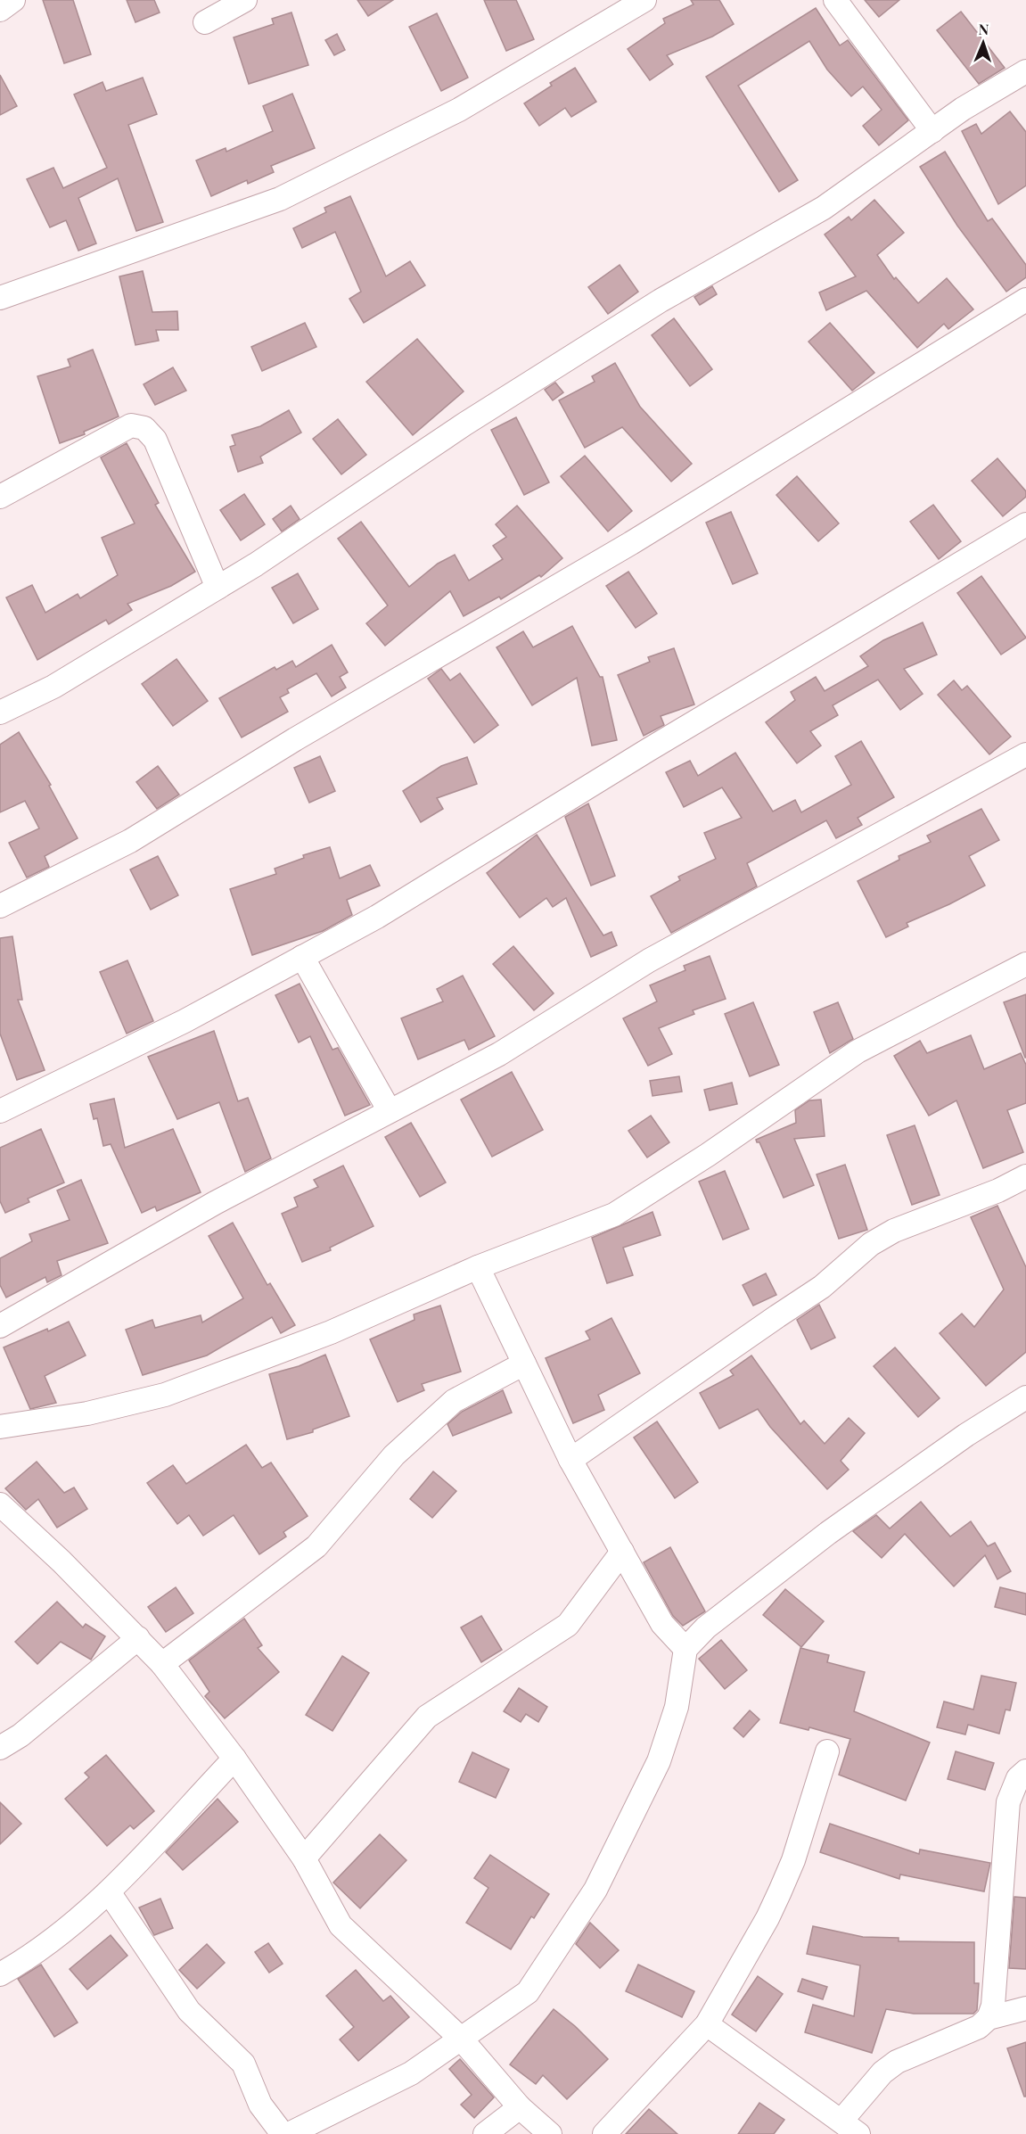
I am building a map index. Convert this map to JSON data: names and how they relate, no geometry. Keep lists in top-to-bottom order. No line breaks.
{"north":"top"}
